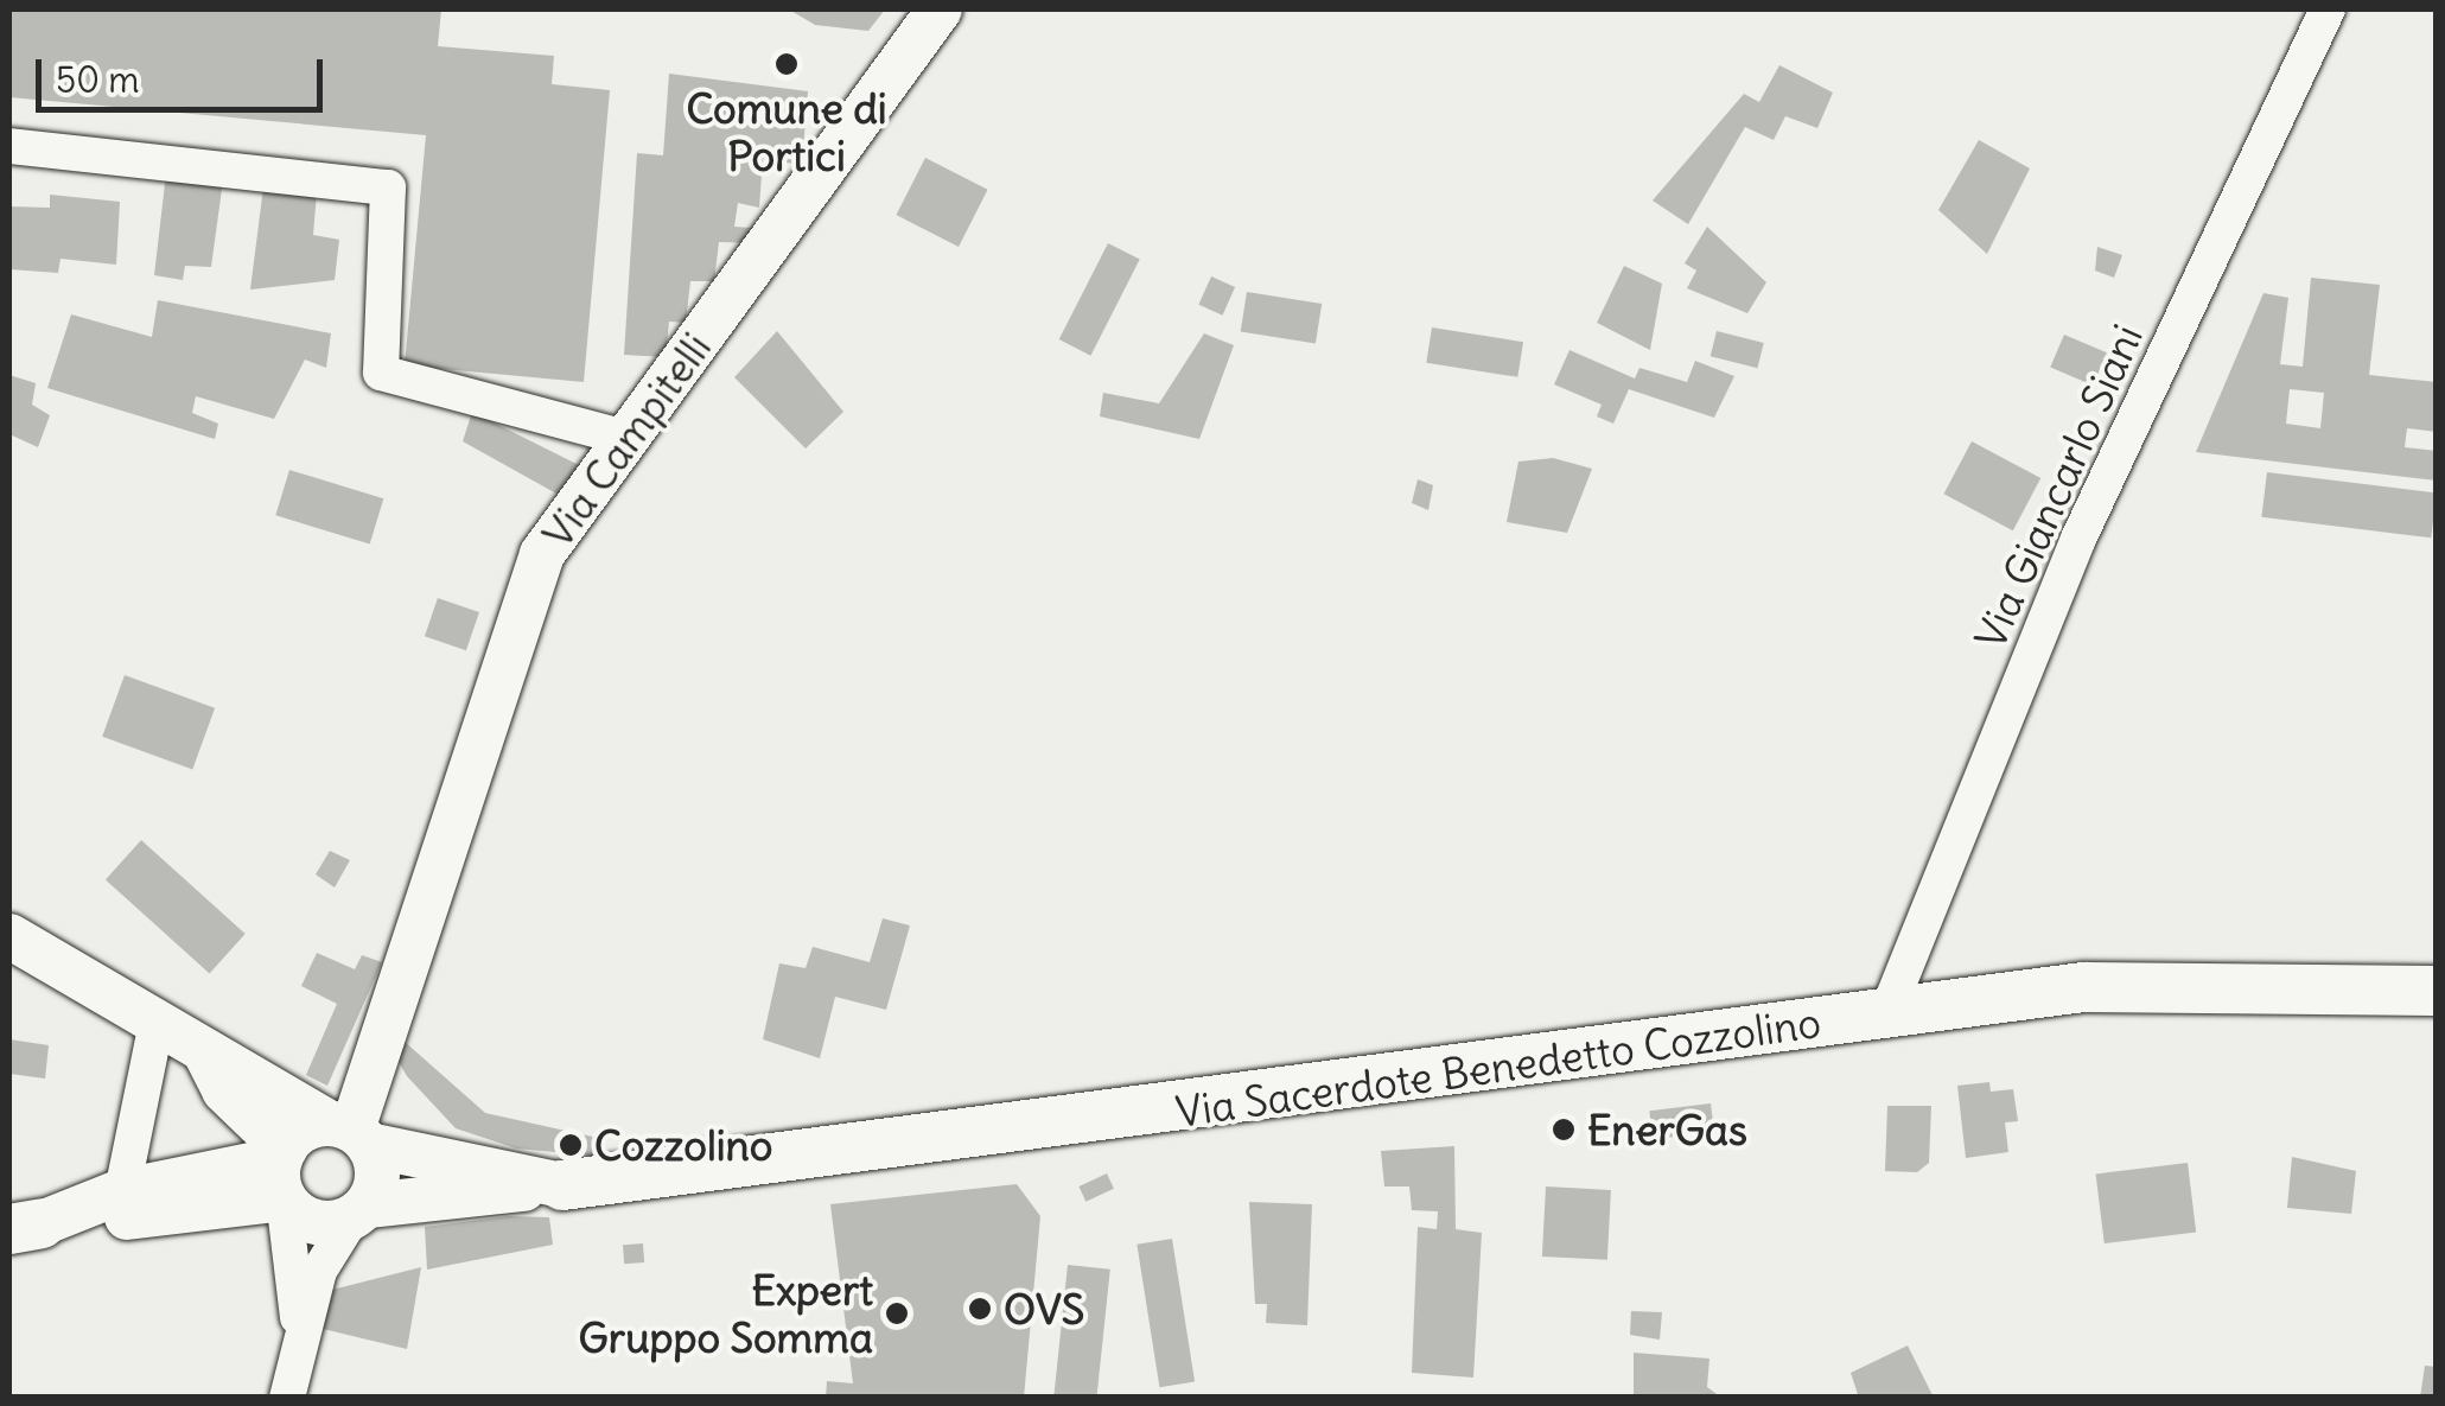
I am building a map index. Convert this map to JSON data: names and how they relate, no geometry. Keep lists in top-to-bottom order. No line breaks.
{"streets":{"main road":["Via Sacerdote Benedetto Cozzolino"],"street":["Via Campitelli","Via Giancarlo Siani"]},"crossings":[["Via Campitelli","Via Sacerdote Benedetto Cozzolino"],["Via Giancarlo Siani","Via Sacerdote Benedetto Cozzolino"]],"places":["Comune di Portici","EnerGas","Cozzolino","OVS","Expert Gruppo Somma"],"scale_bar":"50 m"}
